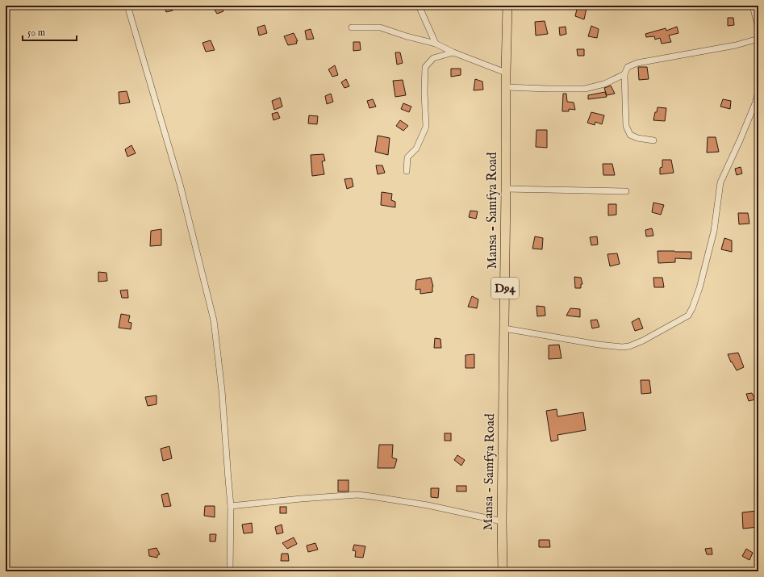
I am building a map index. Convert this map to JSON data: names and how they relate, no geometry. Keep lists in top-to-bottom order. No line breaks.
{"streets":{"main road":["Mansa - Samfya Road","D94"]},"scale_bar":"50 m"}
